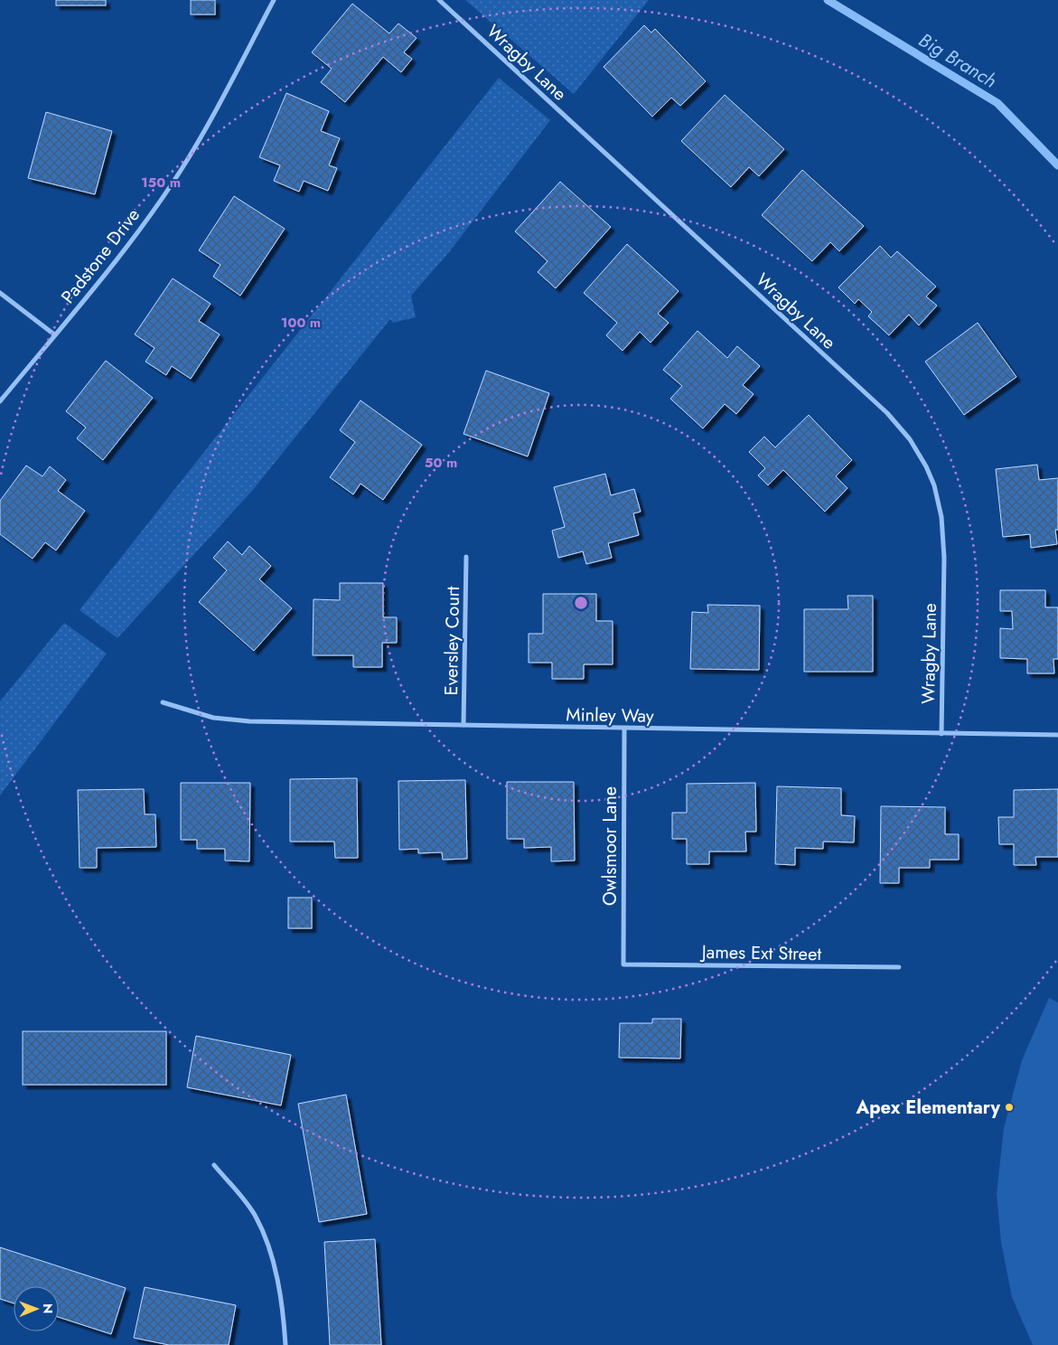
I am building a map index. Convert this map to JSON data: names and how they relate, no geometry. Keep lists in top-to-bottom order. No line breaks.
{"streets":{"street":["Wragby Lane","Padstone Drive","Eversley Court","Minley Way","Owlsmoor Lane","James Ext Street"]},"crossings":[["Wragby Lane","Minley Way"],["Eversley Court","Minley Way"],["Minley Way","Owlsmoor Lane"],["Owlsmoor Lane","James Ext Street"]],"water":["Big Branch"],"places":["Apex Elementary"],"north":"right","rings":["150 m","100 m","50 m"]}
